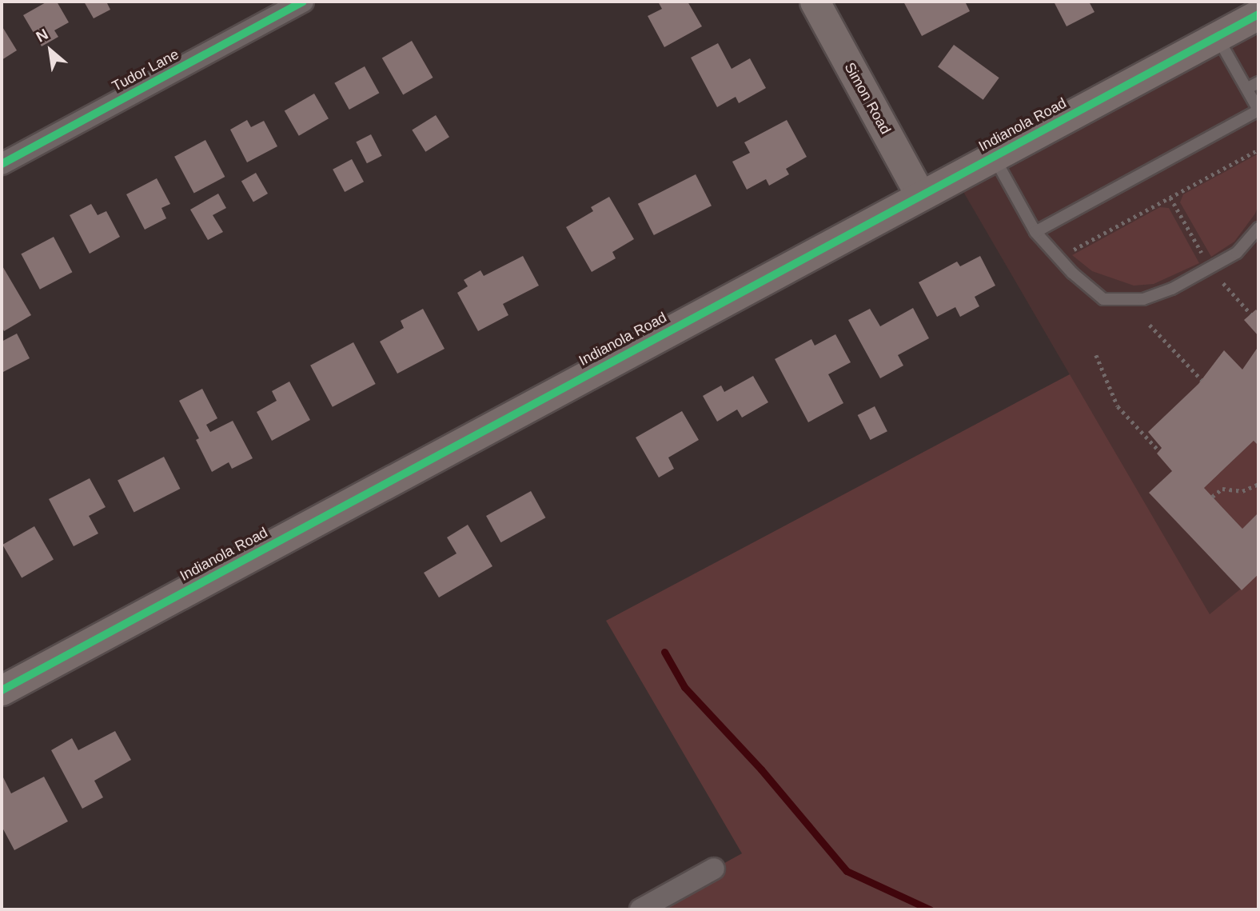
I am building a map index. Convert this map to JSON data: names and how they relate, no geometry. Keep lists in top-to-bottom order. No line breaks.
{"streets":{"street":["Tudor Lane","Simon Road","Indianola Road"]},"crossings":[["Simon Road","Indianola Road"]],"north":"top left"}
